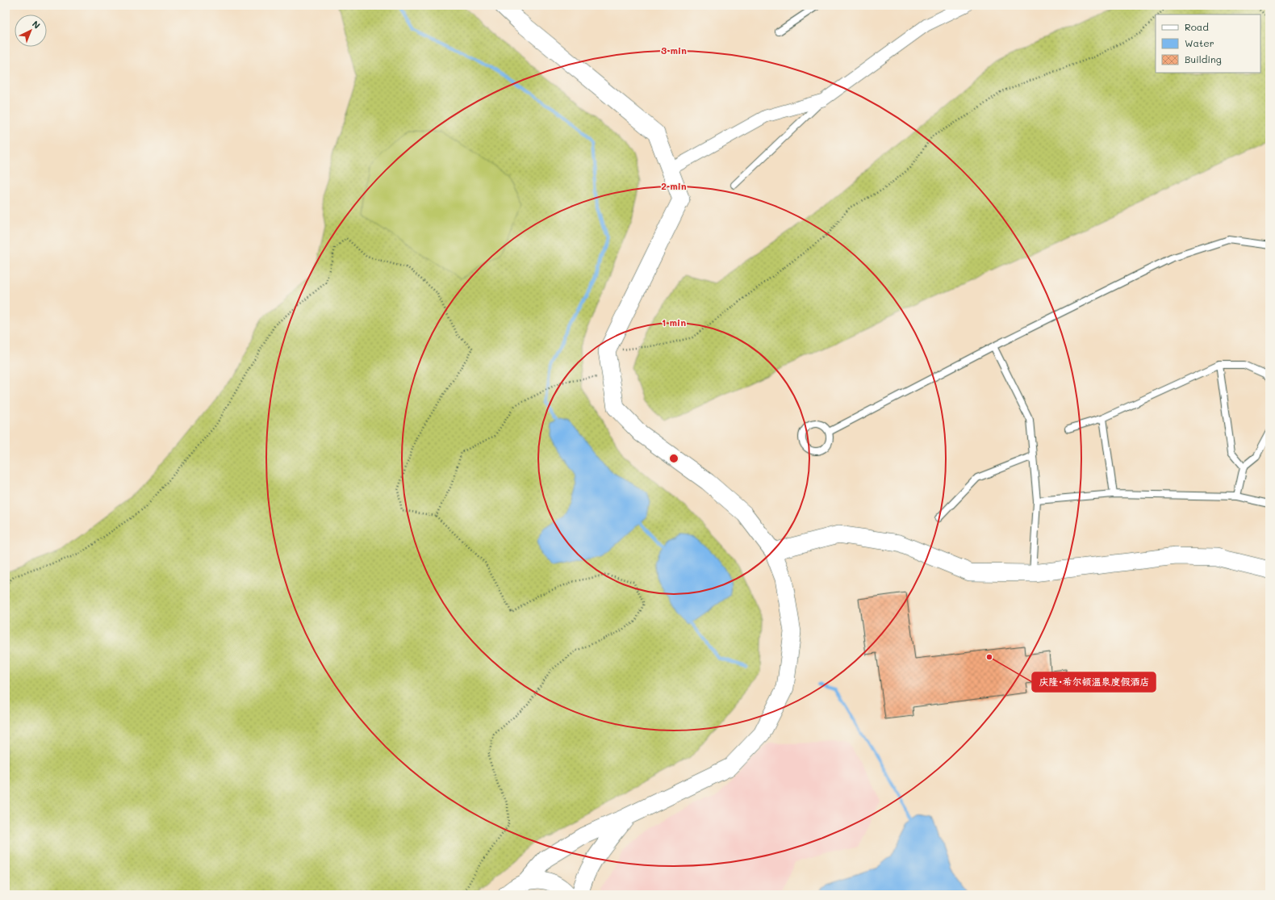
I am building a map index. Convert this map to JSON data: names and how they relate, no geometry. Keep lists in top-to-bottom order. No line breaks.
{"places":["庆隆·希尔顿温泉度假酒店"],"legend":["Road","Water","Building"],"north":"top right","rings":["3 min","2 min","1 min"]}
